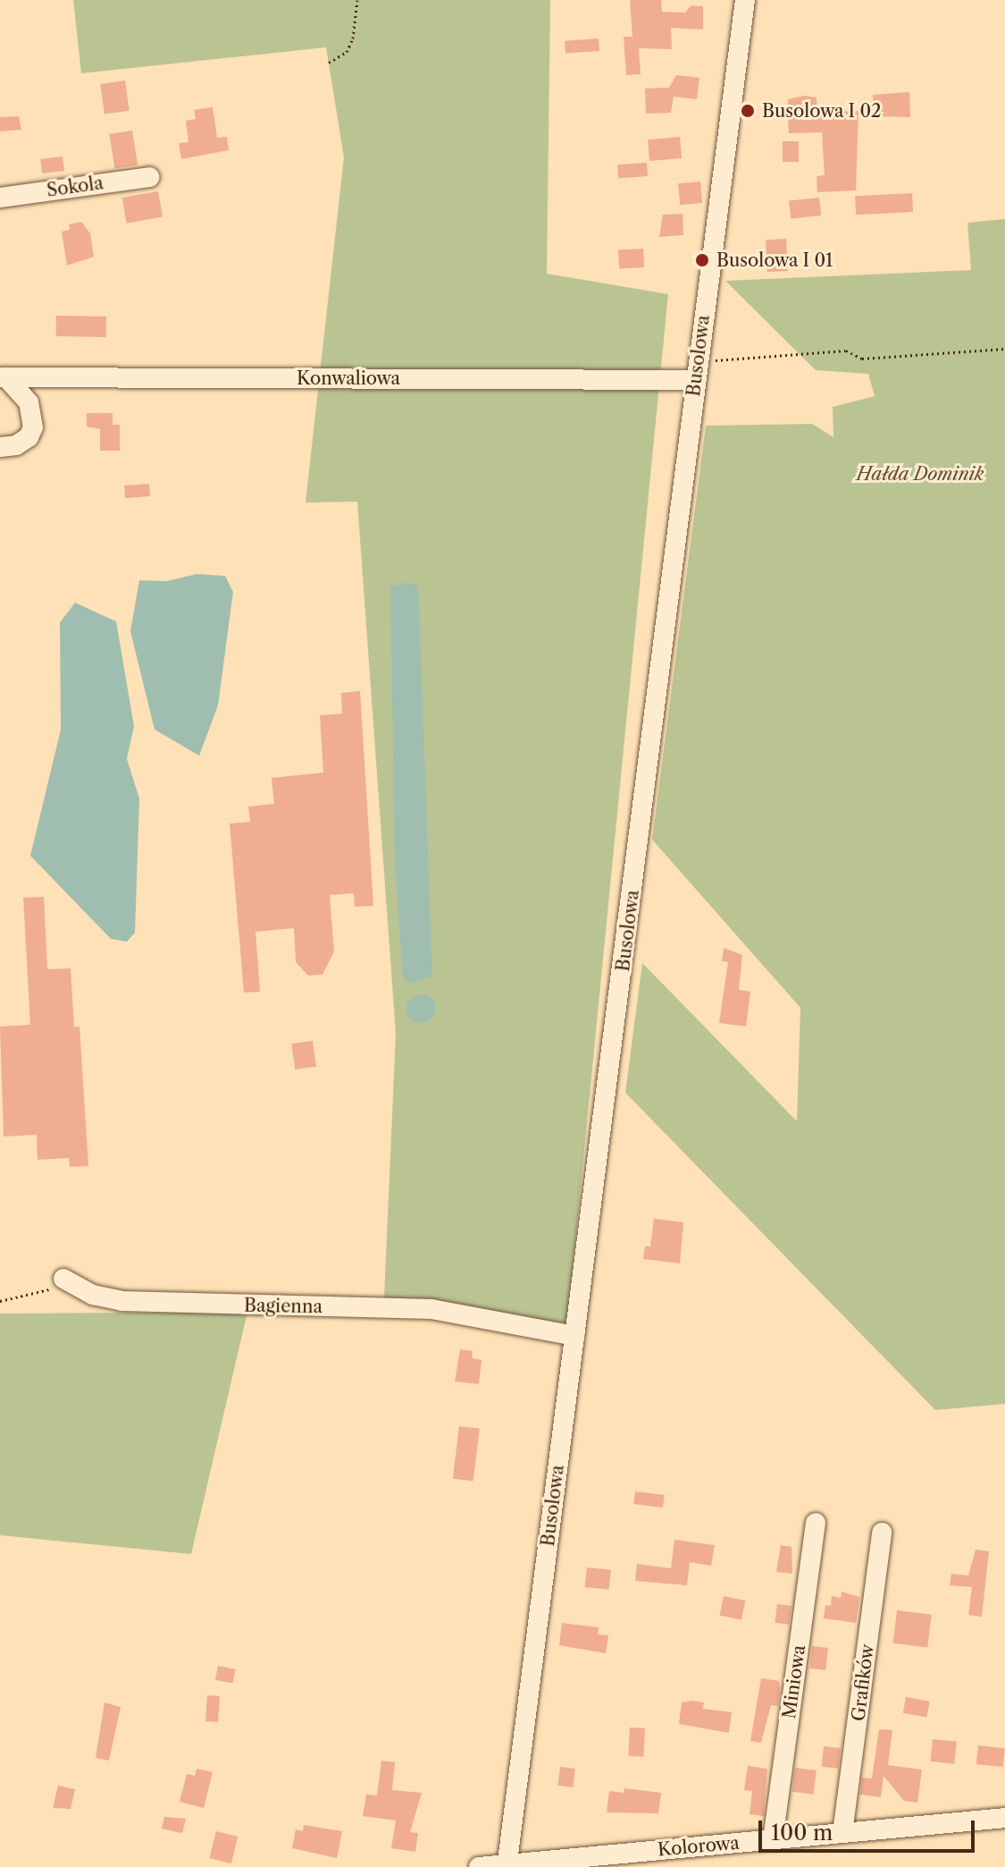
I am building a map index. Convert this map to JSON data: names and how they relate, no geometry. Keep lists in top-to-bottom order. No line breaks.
{"streets":{"street":["Sokola","Busolowa","Konwaliowa","Bagienna","Miniowa","Grafików","Kolorowa"]},"crossings":[["Busolowa","Konwaliowa"],["Busolowa","Bagienna"],["Busolowa","Kolorowa"],["Miniowa","Kolorowa"],["Grafików","Kolorowa"]],"parks":["Hałda Dominik"],"places":["Busolowa I 02","Busolowa I 01"],"scale_bar":"100 m"}
